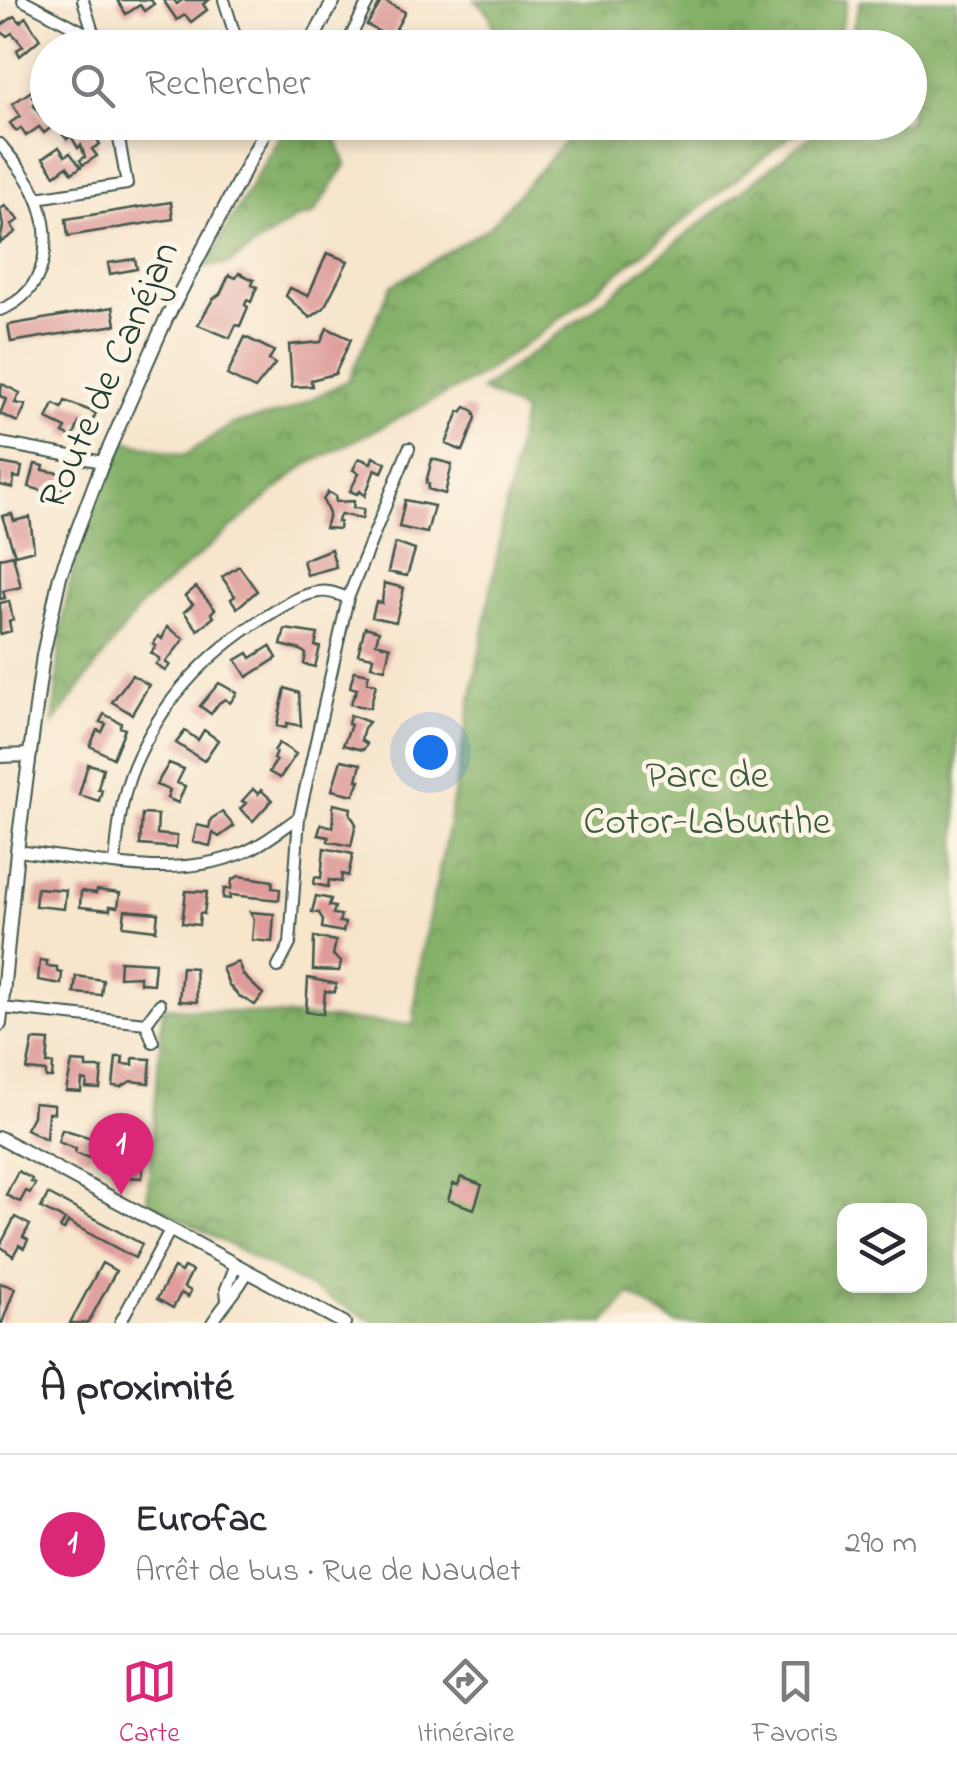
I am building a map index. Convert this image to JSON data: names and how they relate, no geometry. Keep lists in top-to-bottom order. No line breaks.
{"streets":{"street":["Route de Canéjan"]},"parks":["Parc de Cotor-Laburthe"],"page":{"search":"Rechercher","pins":"1","heading":"À proximité","list":[{"mark":"1","name":"Eurofac","note":"Arrêt de bus · Rue de Naudet","value":"290 m"}],"nav":["Carte","Itinéraire","Favoris"]}}
